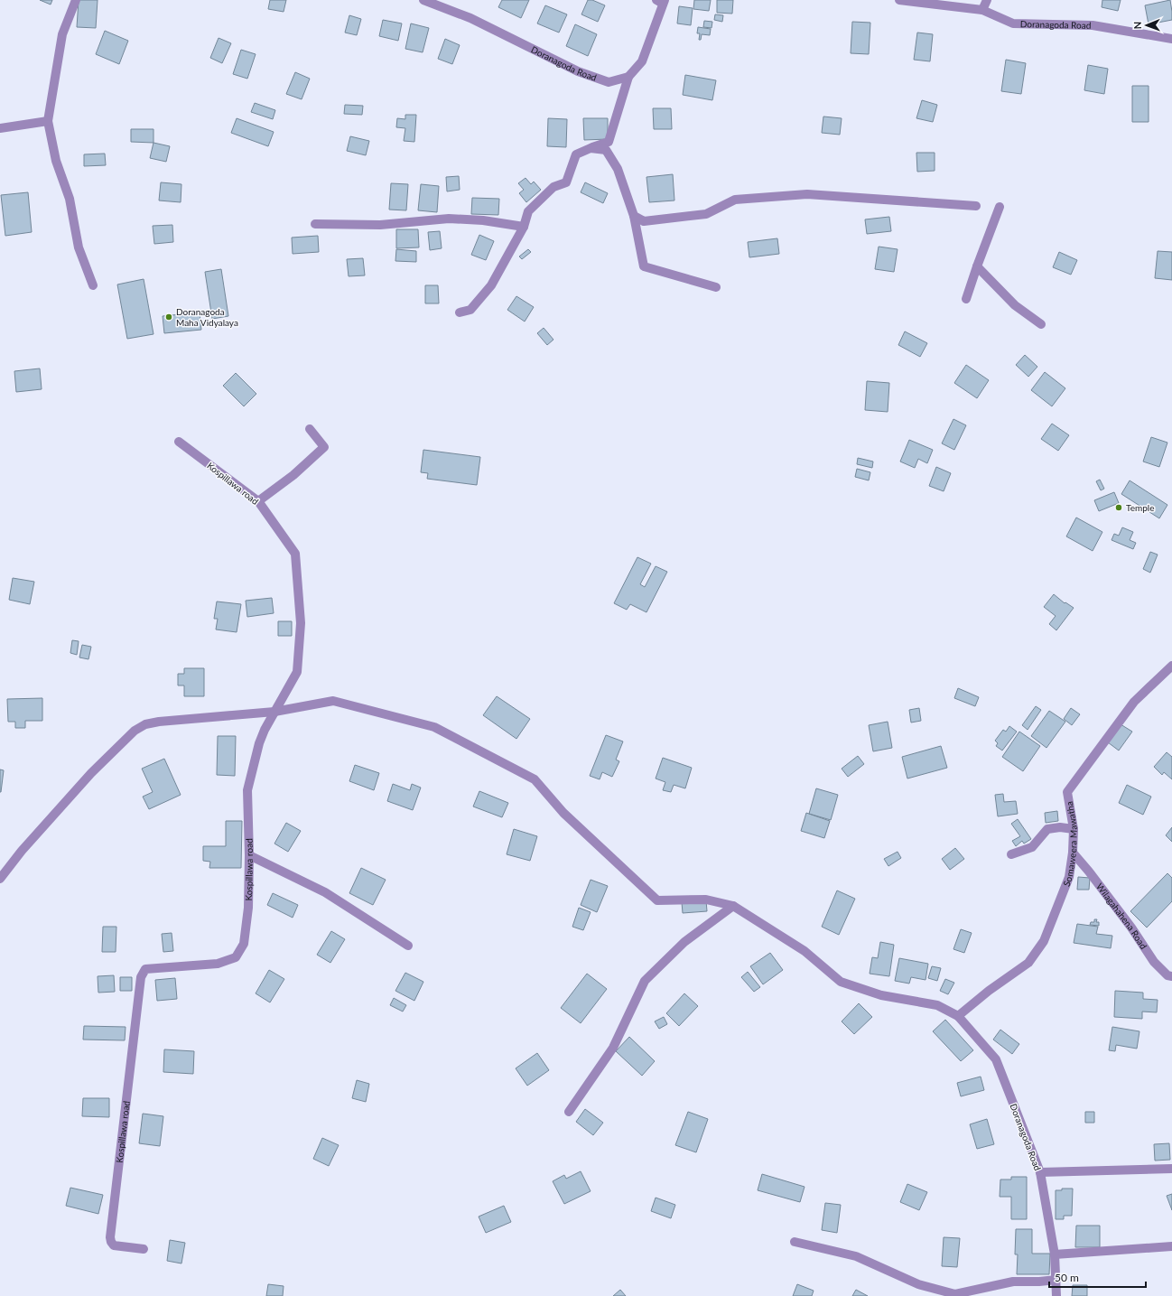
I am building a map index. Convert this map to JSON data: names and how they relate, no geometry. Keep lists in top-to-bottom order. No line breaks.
{"streets":{"street":["Doranagoda Road","Kospillawa road","Somaweera Mawatha","Wilagahahena Road"]},"crossings":[["Doranagoda Road","Somaweera Mawatha"],["Somaweera Mawatha","Wilagahahena Road"]],"places":["Doranagoda Maha Vidyalaya","Temple"],"scale_bar":"50 m","north":"left"}
